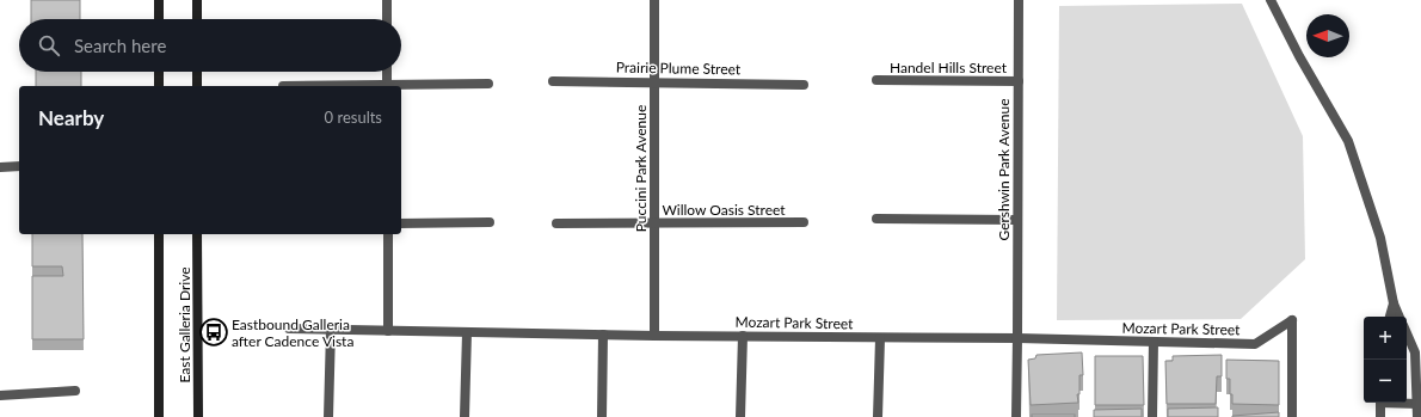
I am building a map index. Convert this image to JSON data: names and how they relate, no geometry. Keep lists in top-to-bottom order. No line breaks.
{"streets":{"main road":["East Galleria Drive"],"street":["Handel Hills Street","Prairie Plume Street","Puccini Park Avenue","Gershwin Park Avenue","Willow Oasis Street","Mozart Park Street"]},"crossings":[["Handel Hills Street","Gershwin Park Avenue"],["Prairie Plume Street","Puccini Park Avenue"],["Puccini Park Avenue","Willow Oasis Street"],["Puccini Park Avenue","Mozart Park Street"],["Gershwin Park Avenue","Mozart Park Street"]],"places":{"bus stop":["Eastbound Galleria after Cadence Vista"]},"north":"left","page":{"search":"Search here","heading":["Nearby","0 results"],"map_buttons":["+","−"]}}
